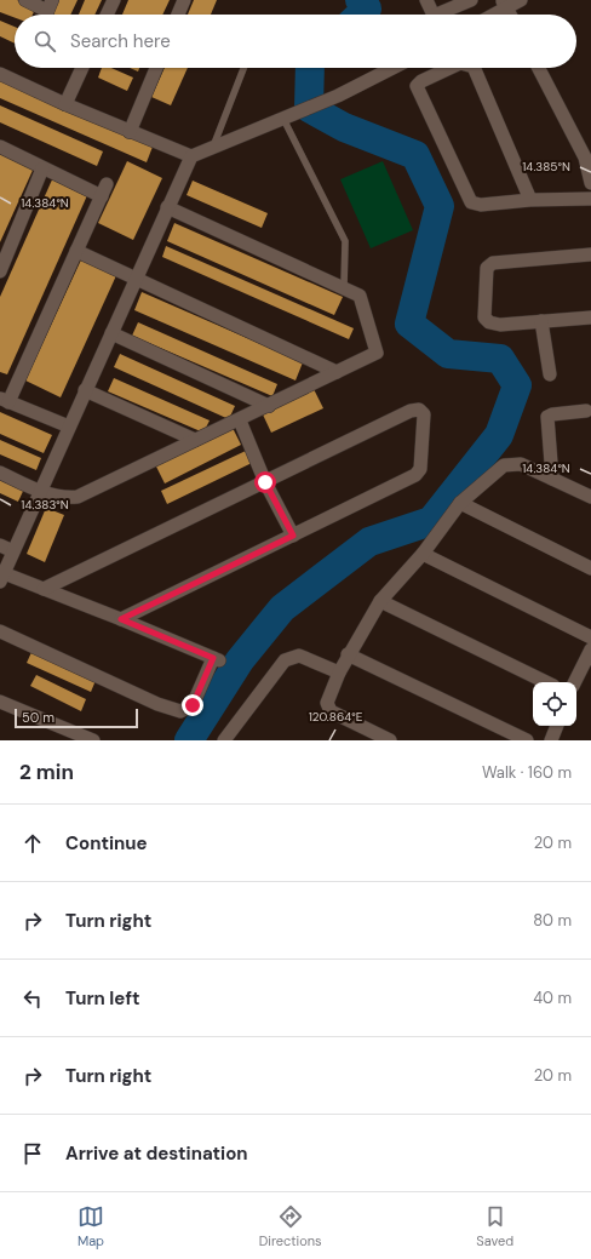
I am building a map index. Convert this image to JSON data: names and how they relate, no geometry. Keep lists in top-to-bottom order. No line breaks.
{"scale_bar":"50 m","page":{"search":"Search here","scale":"50 m","heading":["2 min","Walk · 160 m"],"list":[["Continue","20 m"],["Turn right","80 m"],["Turn left","40 m"],["Turn right","20 m"],"Arrive at destination"],"nav":["Map","Directions","Saved"]},"coordinates":["14.385°N","14.384°N","14.383°N","120.864°E"]}
